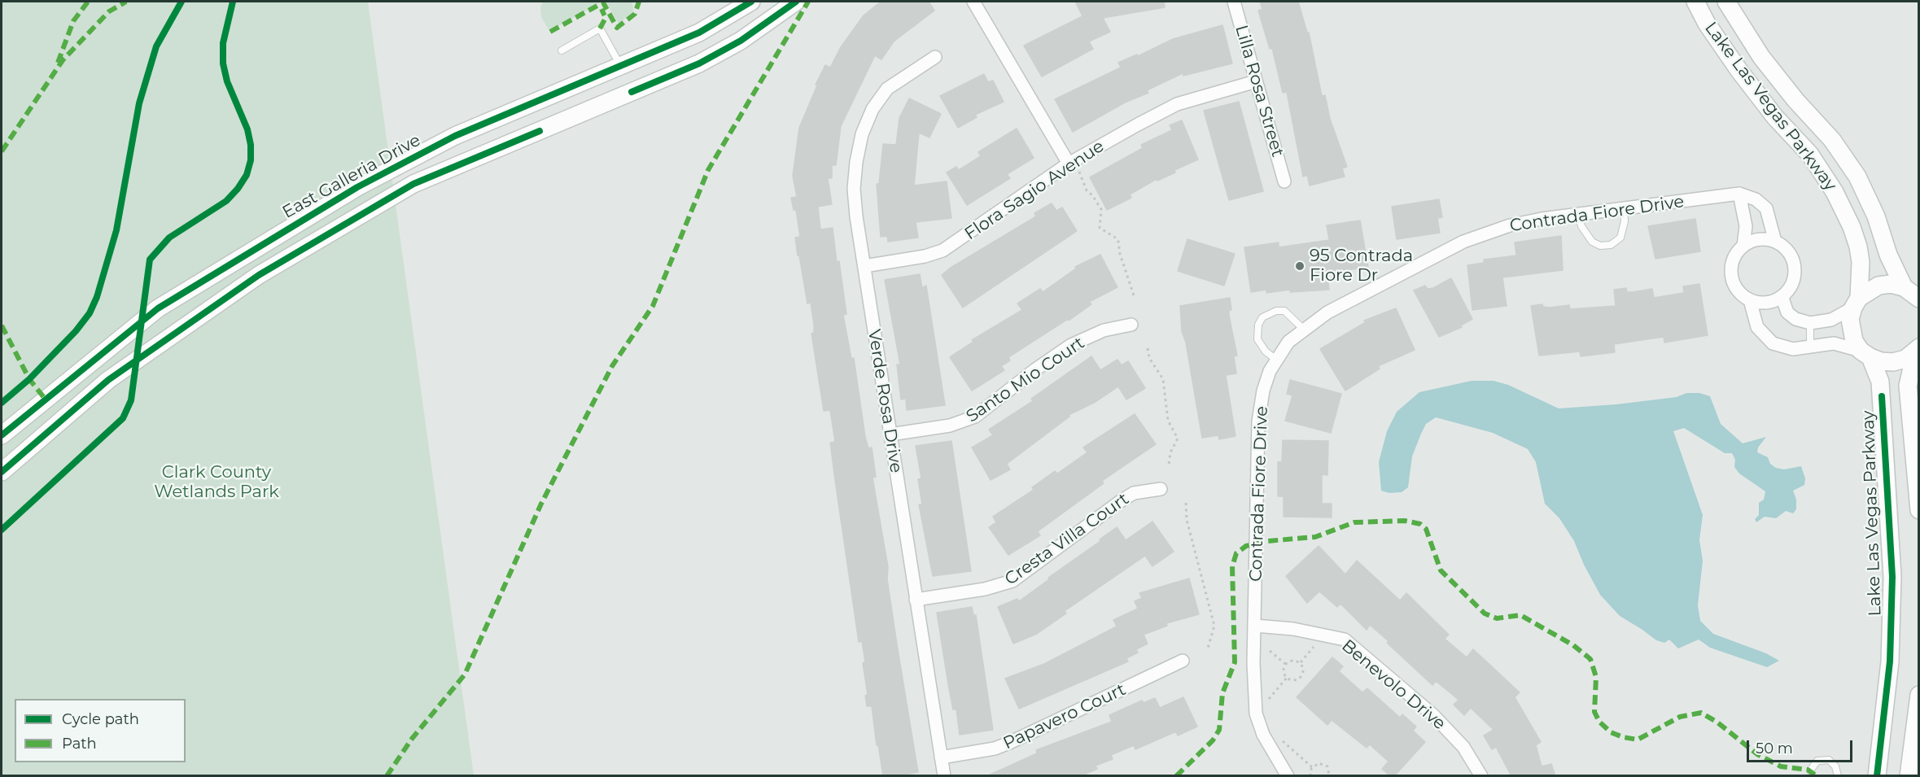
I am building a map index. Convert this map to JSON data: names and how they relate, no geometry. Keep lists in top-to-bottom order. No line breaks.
{"streets":{"main road":["Lake Las Vegas Parkway","East Galleria Drive"],"street":["Lilla Rosa Street","Flora Sagio Avenue","Contrada Fiore Drive","Santo Mio Court","Verde Rosa Drive","Cresta Villa Court","Benevolo Drive","Papavero Court"]},"crossings":[["Lilla Rosa Street","Flora Sagio Avenue"],["Flora Sagio Avenue","Verde Rosa Drive"],["Contrada Fiore Drive","Benevolo Drive"],["Santo Mio Court","Verde Rosa Drive"],["Verde Rosa Drive","Cresta Villa Court"],["Verde Rosa Drive","Papavero Court"]],"parks":["Clark County Wetlands Park"],"places":["95 Contrada Fiore Dr"],"legend":["Cycle path","Path"],"scale_bar":"50 m"}
